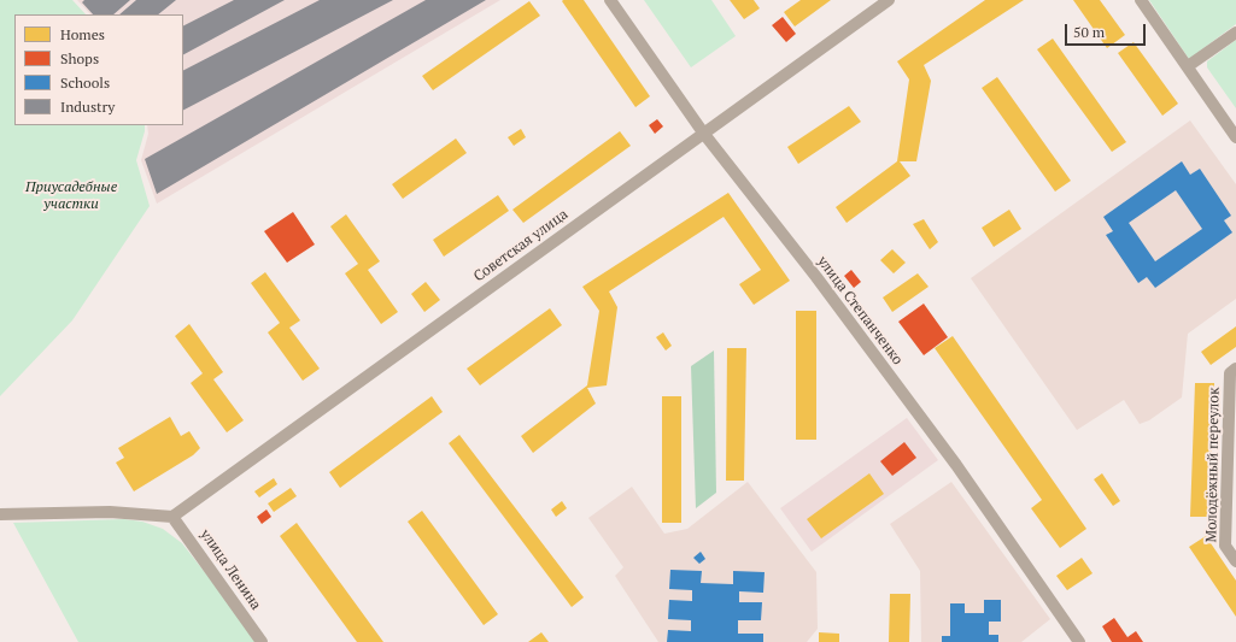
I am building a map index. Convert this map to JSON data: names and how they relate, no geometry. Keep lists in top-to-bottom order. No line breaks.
{"streets":{"street":["Советская улица","улица Степанченко","Молодёжный переулок","улица Ленина"]},"crossings":[["Советская улица","улица Степанченко"],["Советская улица","улица Ленина"]],"parks":["Приусадебные участки"],"legend":["Homes","Shops","Schools","Industry"],"scale_bar":"50 m"}
